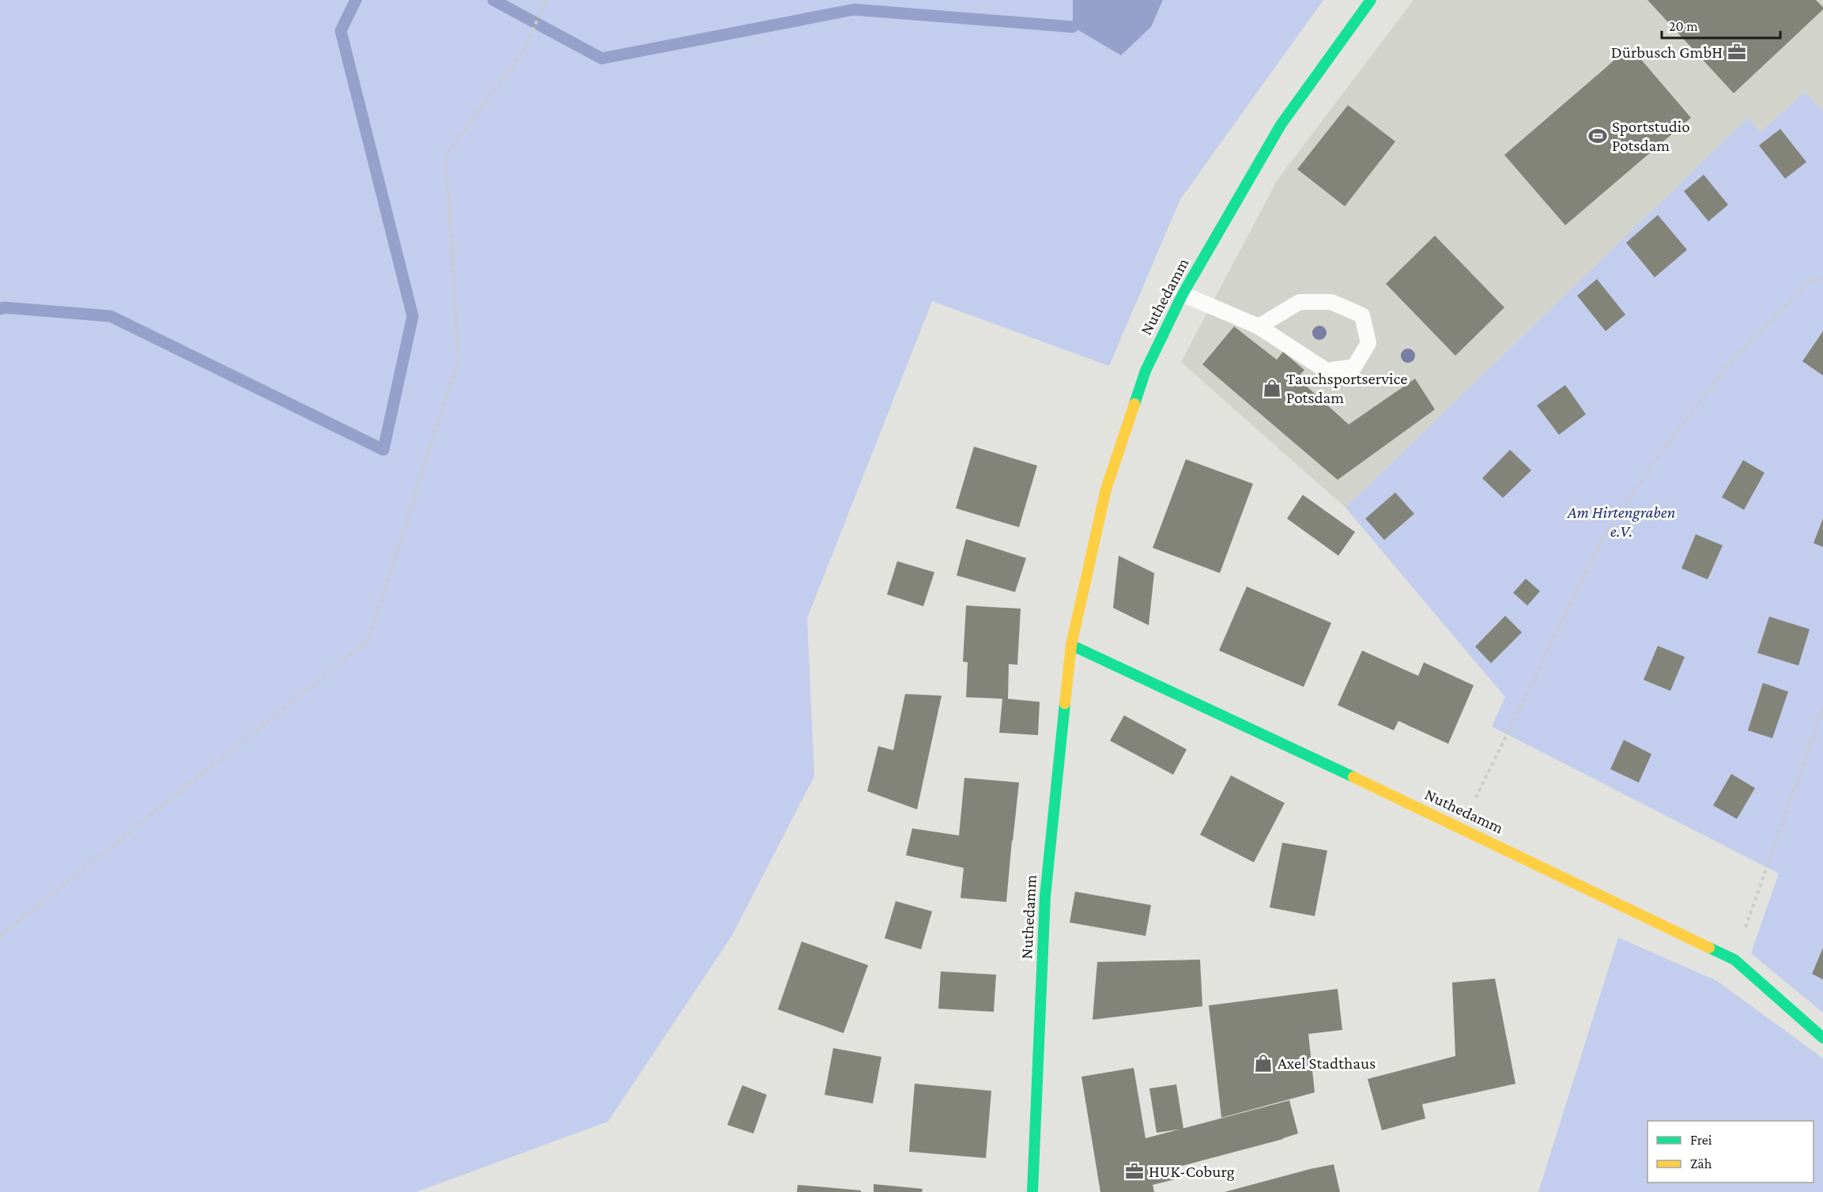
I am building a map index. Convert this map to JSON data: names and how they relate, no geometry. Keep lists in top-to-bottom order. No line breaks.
{"streets":{"street":["Nuthedamm"]},"parks":["Am Hirtengraben e.V."],"places":{"office":["Dürbusch GmbH","HUK-Coburg"],"sports":["Sportstudio Potsdam"],"shop":["Tauchsportservice Potsdam","Axel Stadthaus"]},"legend":["Frei","Zäh"],"scale_bar":"20 m"}
